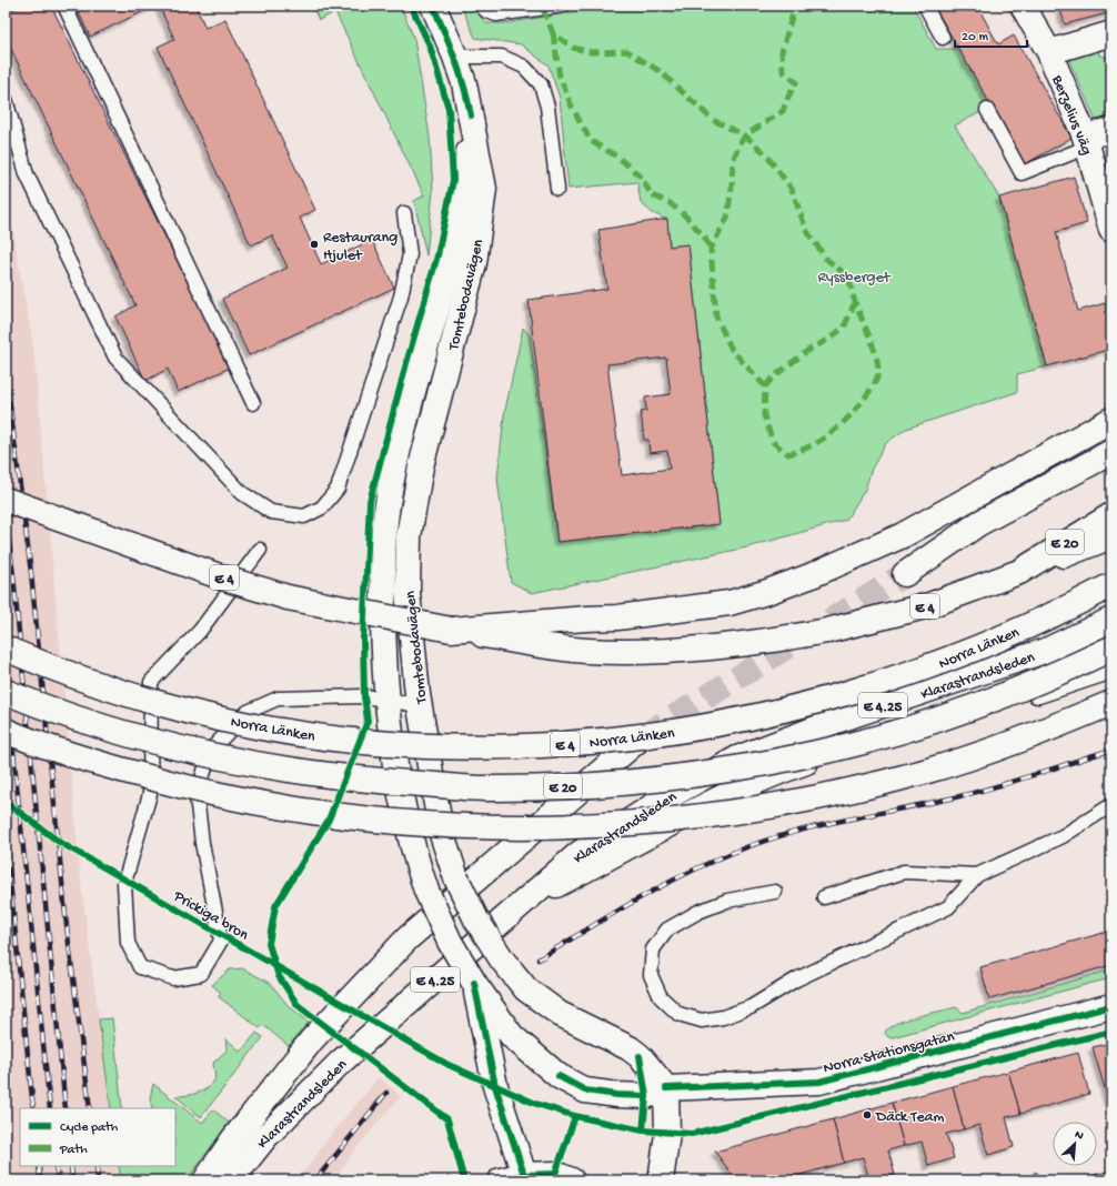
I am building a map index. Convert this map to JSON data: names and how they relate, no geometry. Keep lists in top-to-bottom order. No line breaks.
{"streets":{"main road":["Berzelius väg","Tomtebodavägen","E 20","E 4","Norra Länken","Klarastrandsleden","E 4.25","Norra Stationsgatan"],"cycle path":["Prickiga bron"]},"crossings":[["Tomtebodavägen","Norra Stationsgatan"],["E 20","E 4"]],"parks":["Ryssberget"],"places":["Restaurang Hjulet","Däck Team"],"legend":["Cycle path","Path"],"scale_bar":"20 m","north":"top right"}
